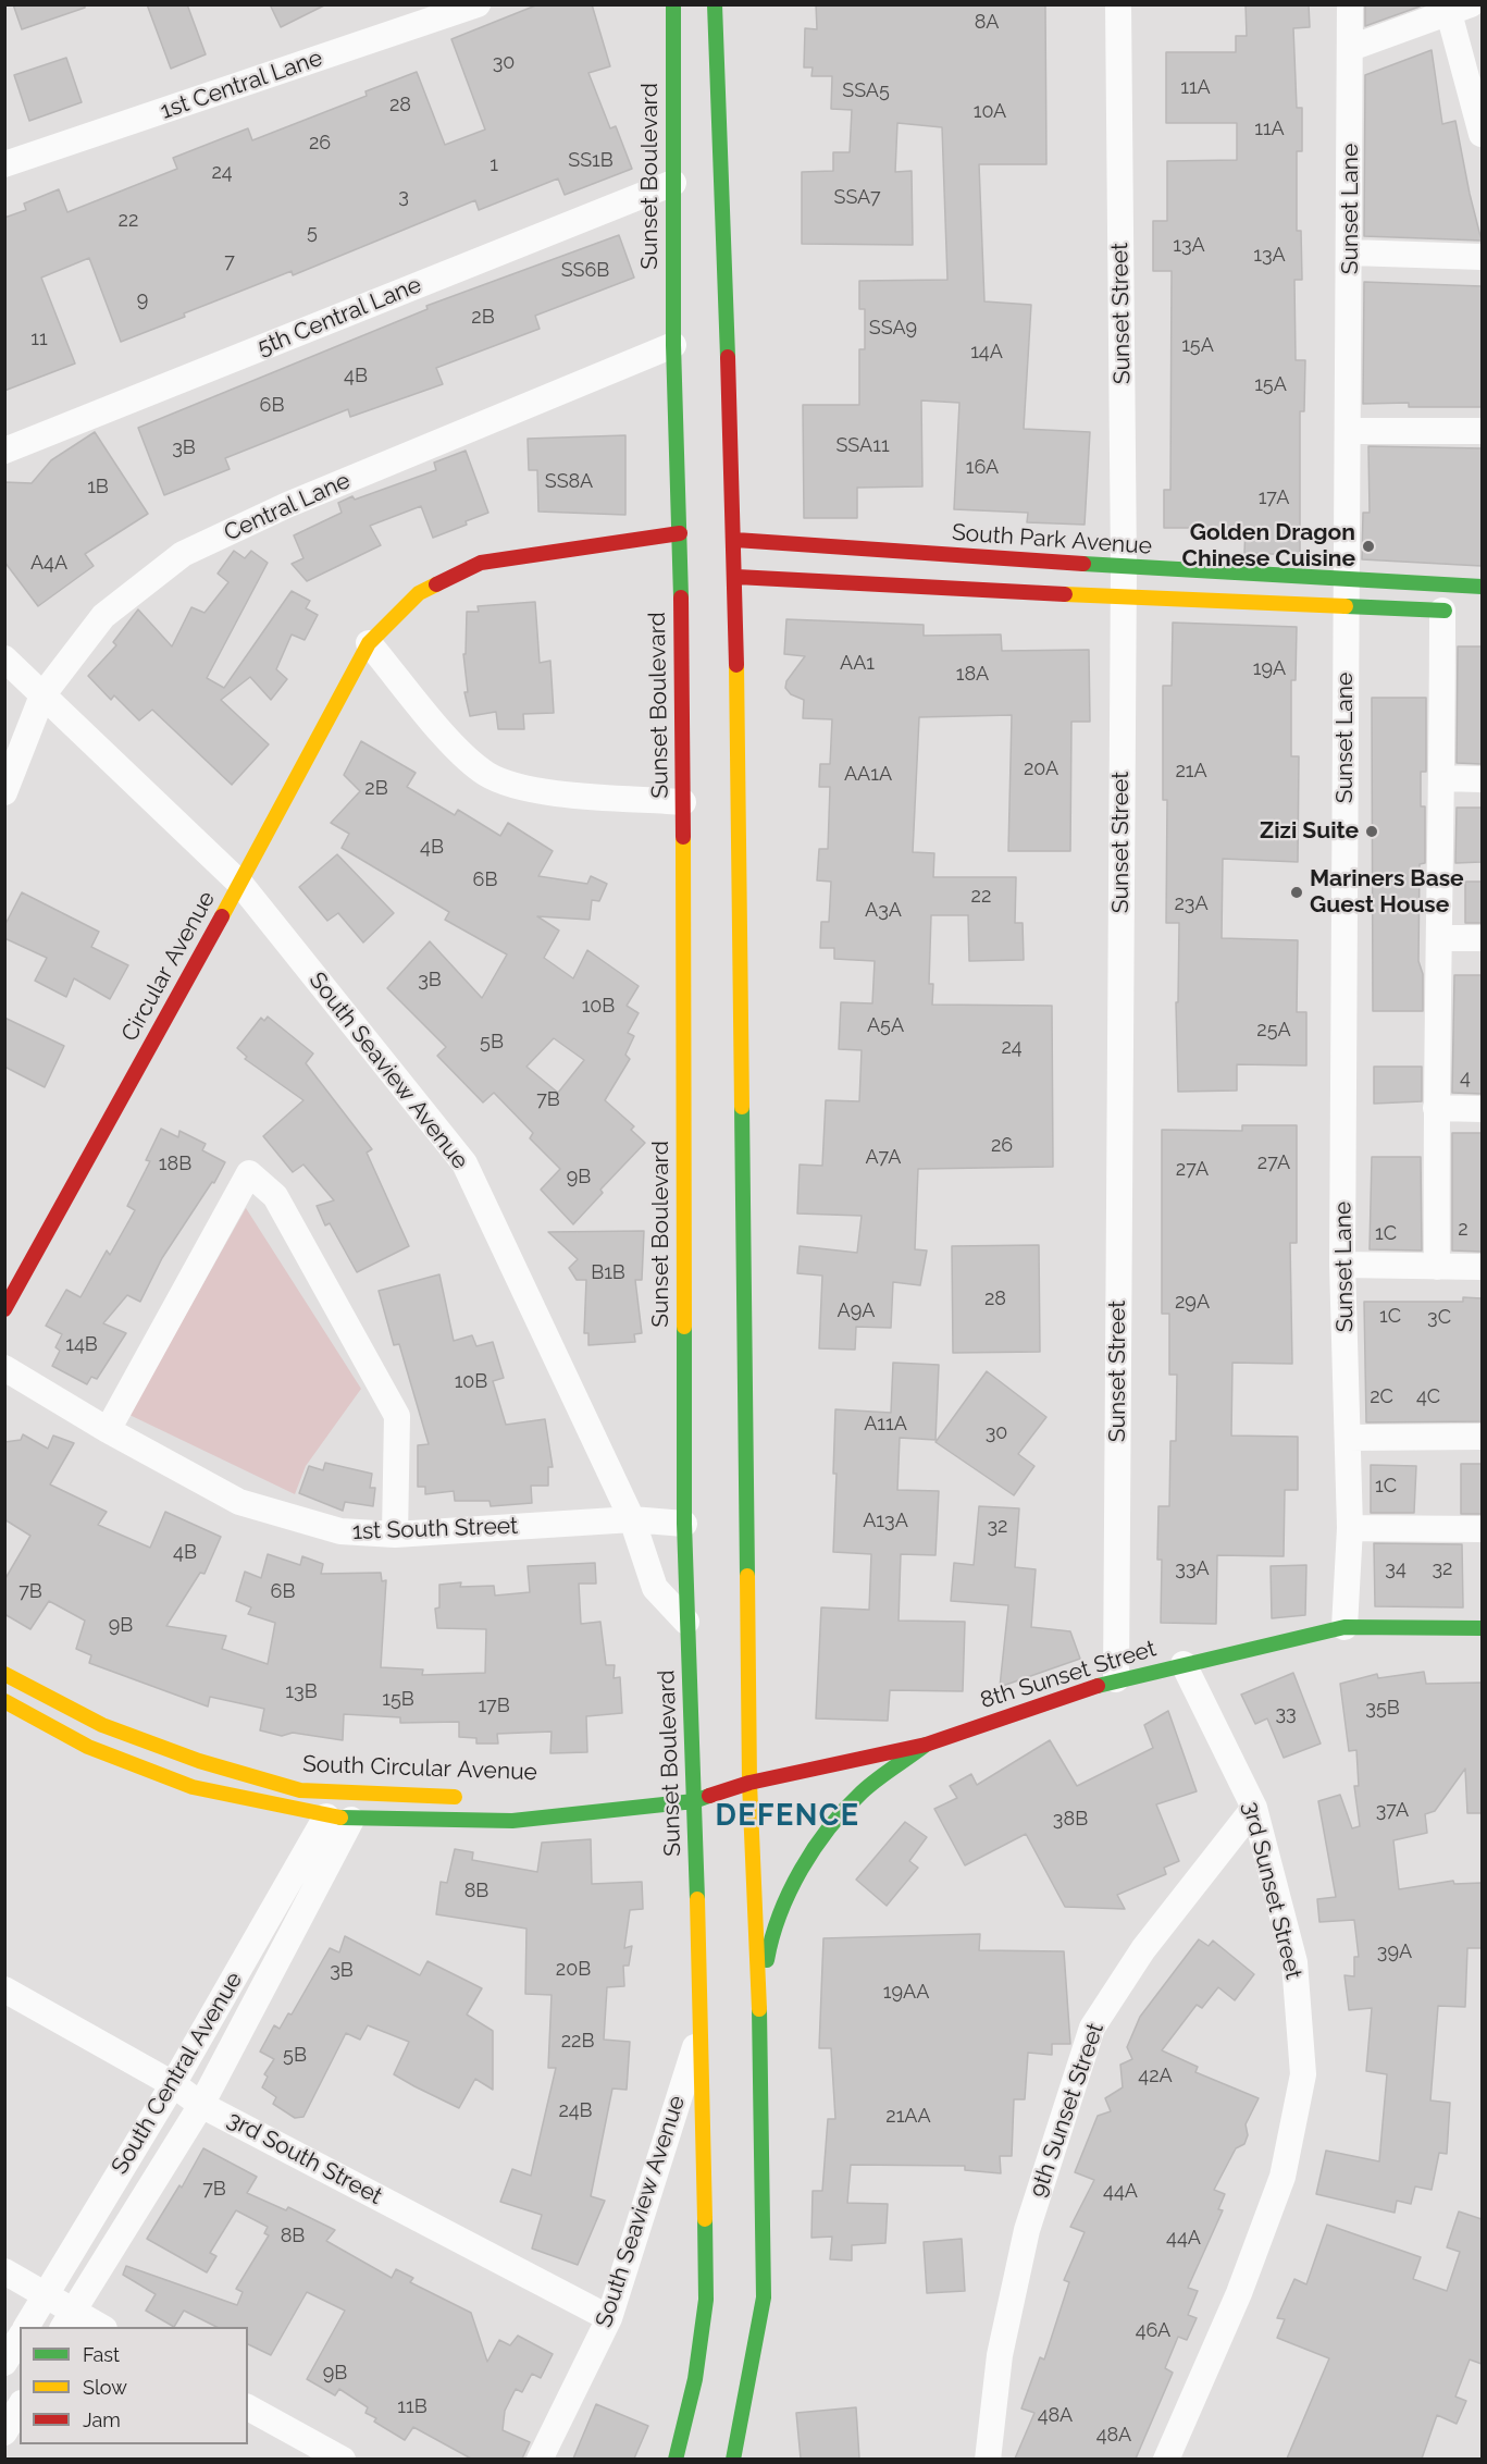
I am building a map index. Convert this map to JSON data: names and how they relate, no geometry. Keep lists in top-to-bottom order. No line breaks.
{"streets":{"main road":["Sunset Boulevard","South Park Avenue","Circular Avenue","8th Sunset Street","South Circular Avenue"],"street":["1st Central Lane","Sunset Lane","Sunset Street","5th Central Lane","Central Lane","South Seaview Avenue","1st South Street","3rd Sunset Street","South Central Avenue","9th Sunset Street","3rd South Street"]},"crossings":[["Sunset Boulevard","5th Central Lane"],["Sunset Boulevard","Central Lane"],["Sunset Boulevard","South Seaview Avenue"],["Sunset Boulevard","South Circular Avenue"],["Sunset Lane","South Park Avenue"],["Sunset Lane","8th Sunset Street"],["Sunset Street","South Park Avenue"],["Sunset Street","8th Sunset Street"],["Central Lane","South Seaview Avenue"],["Circular Avenue","South Seaview Avenue"],["South Seaview Avenue","1st South Street"],["South Seaview Avenue","3rd South Street"],["8th Sunset Street","South Circular Avenue"],["8th Sunset Street","3rd Sunset Street"],["South Circular Avenue","South Central Avenue"],["3rd Sunset Street","9th Sunset Street"],["South Central Avenue","3rd South Street"]],"districts":["DEFENCE"],"places":["Golden Dragon Chinese Cuisine","Zizi Suite","Mariners Base Guest House"],"house_numbers":["8A","30","11A","SSA5","28","10A","11A","26","SS1B","1","24","3","SSA7","22","5","13A","13A","7","SS6B","9","2B","SSA9","11","15A","14A","4B","15A","6B","SSA11","3B","16A","SS8A","1B","17A","A4A","AA1","19A","18A","20A","21A","AA1A","2B","4B","6B","22","23A","A3A","3B","10B","A5A","25A","5B","24","4","7B","26","A7A","27A","18B","27A","9B","2","1C","B1B","28","29A","A9A","1C","3C","14B","10B","2C","4C","A11A","30","1C","A13A","32","4B","33A","34","32","7B","6B","9B","13B","15B","17B","35B","33","37A","38B","8B","39A","20B","3B","19AA","22B","5B","42A","24B","21AA","7B","44A","8B","44A","46A","9B","11B","48A","48A"],"legend":["Fast","Slow","Jam"]}
